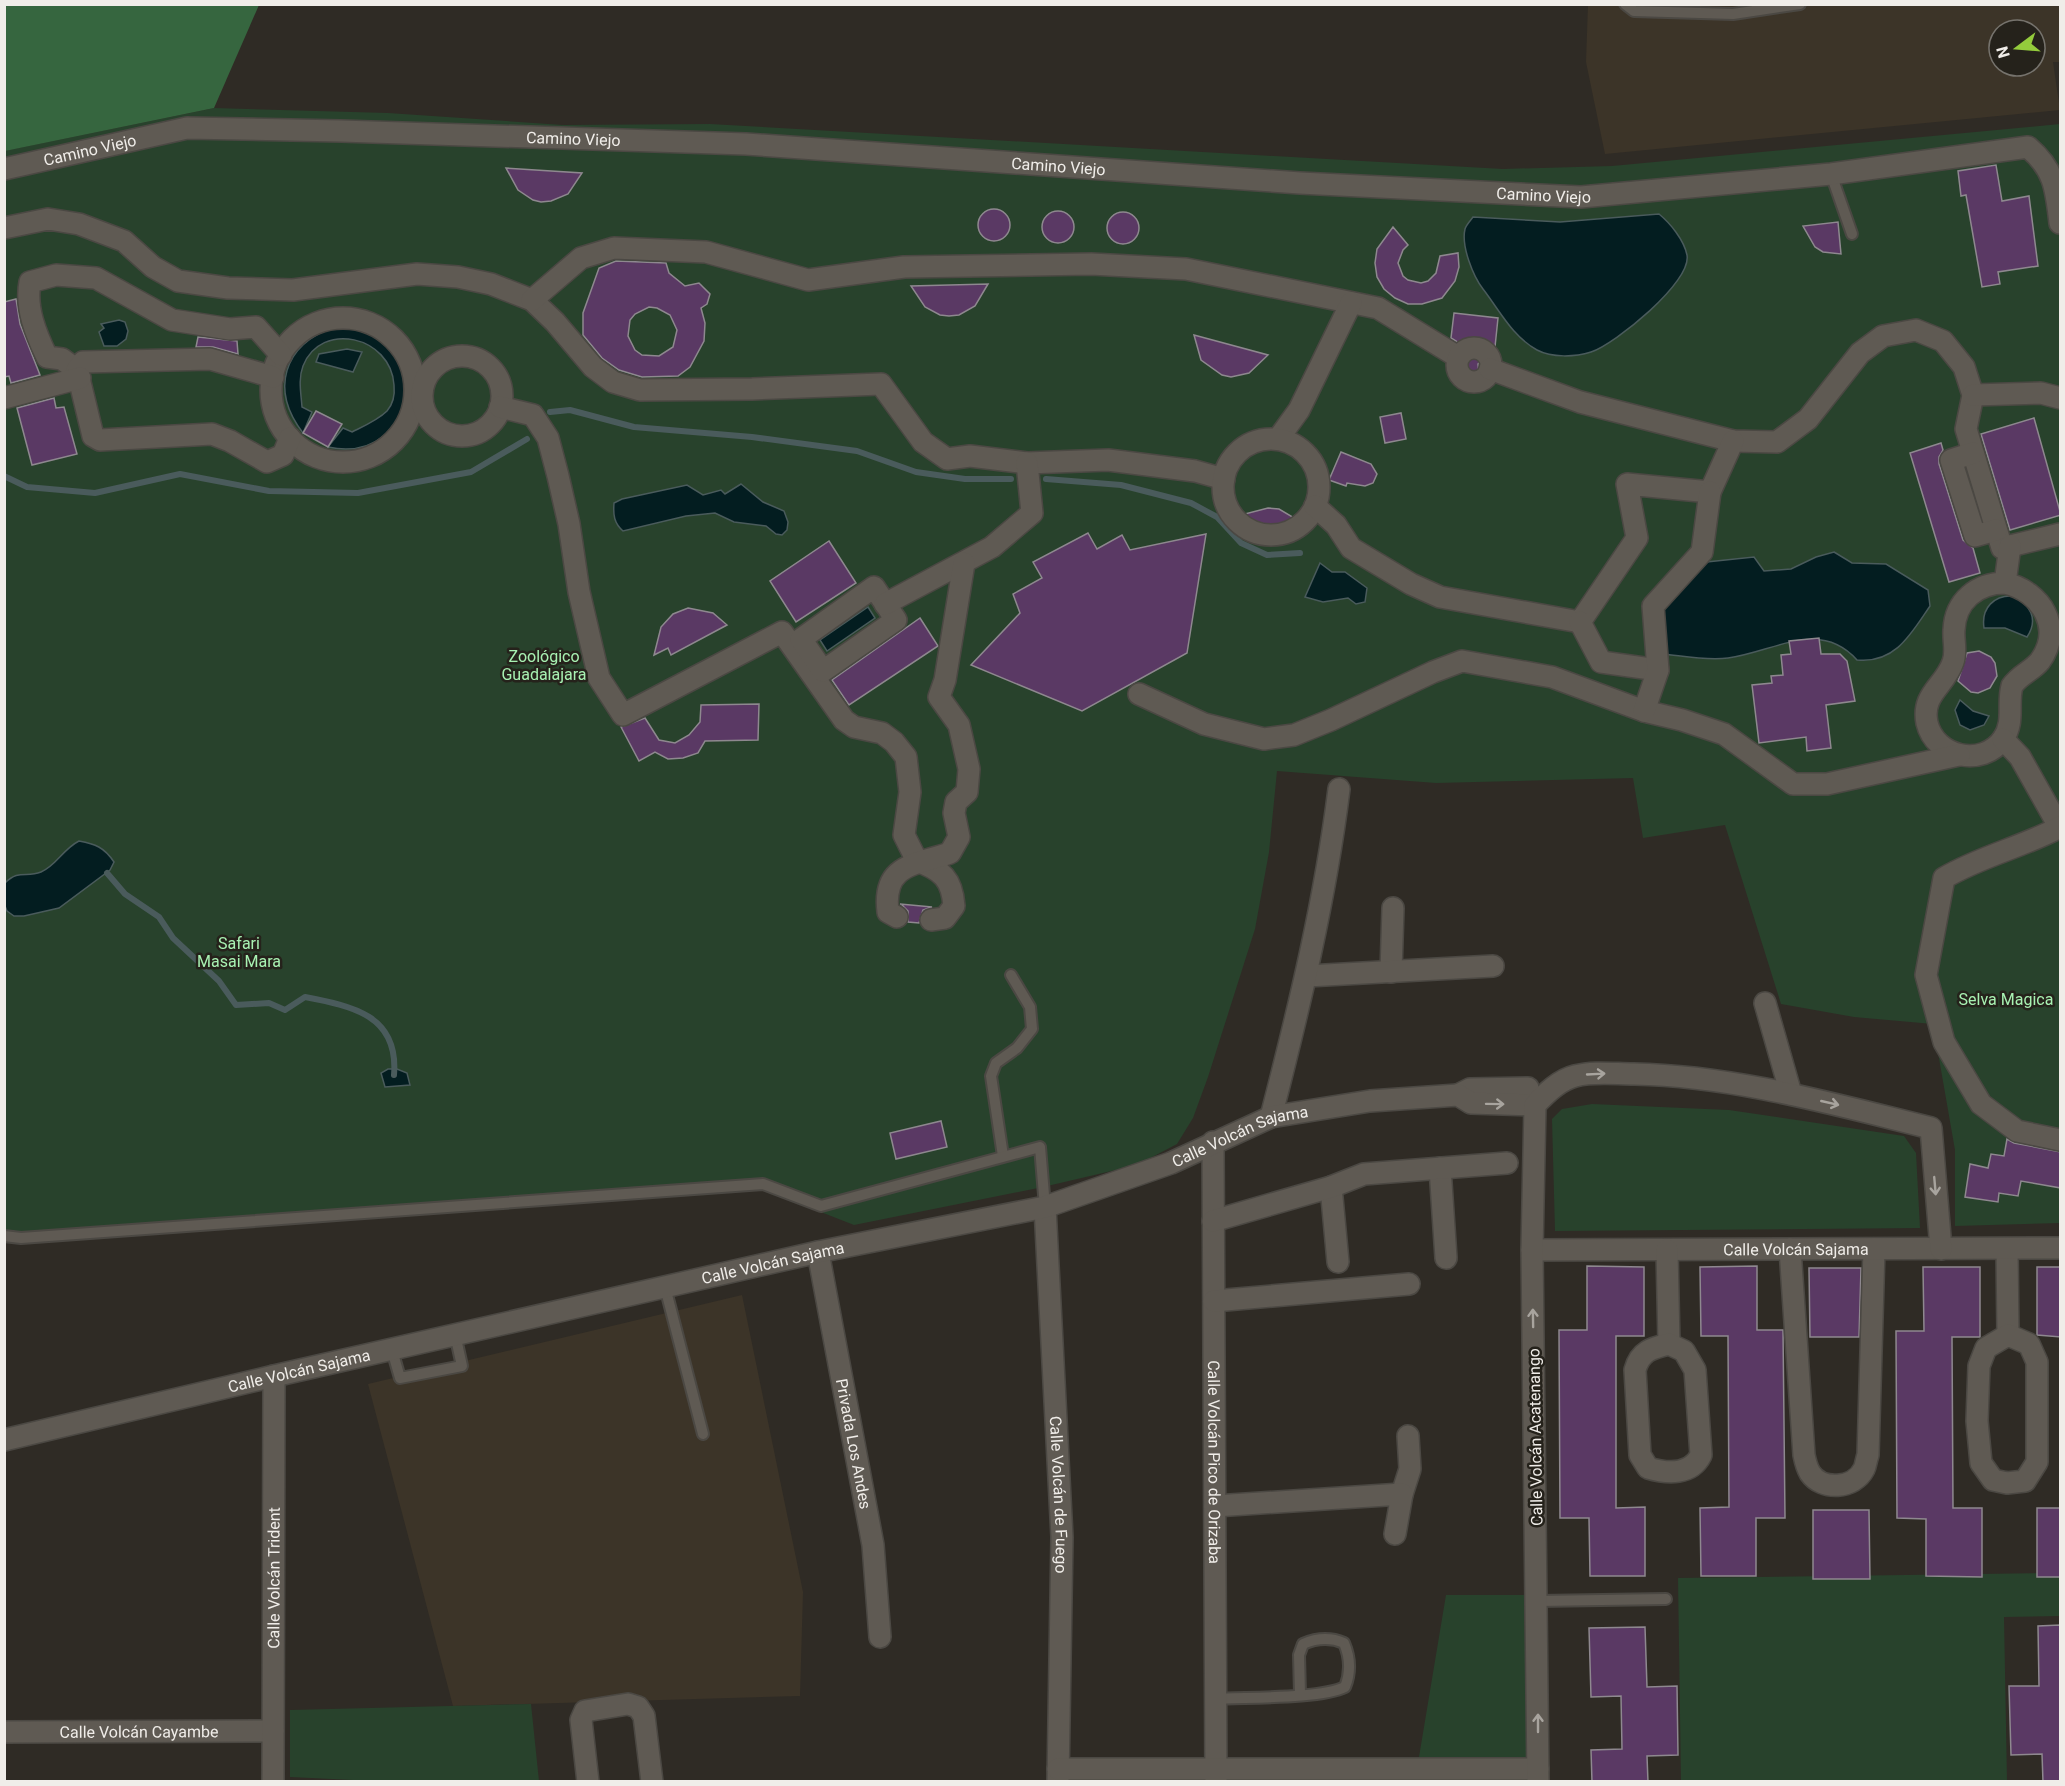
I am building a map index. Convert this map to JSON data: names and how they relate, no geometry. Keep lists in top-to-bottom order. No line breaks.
{"streets":{"street":["Camino Viejo","Calle Volcán Sajama","Calle Volcán Acatenango","Privada Los Andes","Calle Volcán Pico de Orizaba","Calle Volcán de Fuego","Calle Volcán Trident","Calle Volcán Cayambe"]},"crossings":[["Calle Volcán Sajama","Calle Volcán Acatenango"],["Calle Volcán Sajama","Privada Los Andes"],["Calle Volcán Sajama","Calle Volcán Pico de Orizaba"],["Calle Volcán Sajama","Calle Volcán de Fuego"],["Calle Volcán Sajama","Calle Volcán Trident"],["Calle Volcán Trident","Calle Volcán Cayambe"]],"parks":["Zoológico Guadalajara","Safari Masai Mara","Selva Magica"],"north":"left"}
